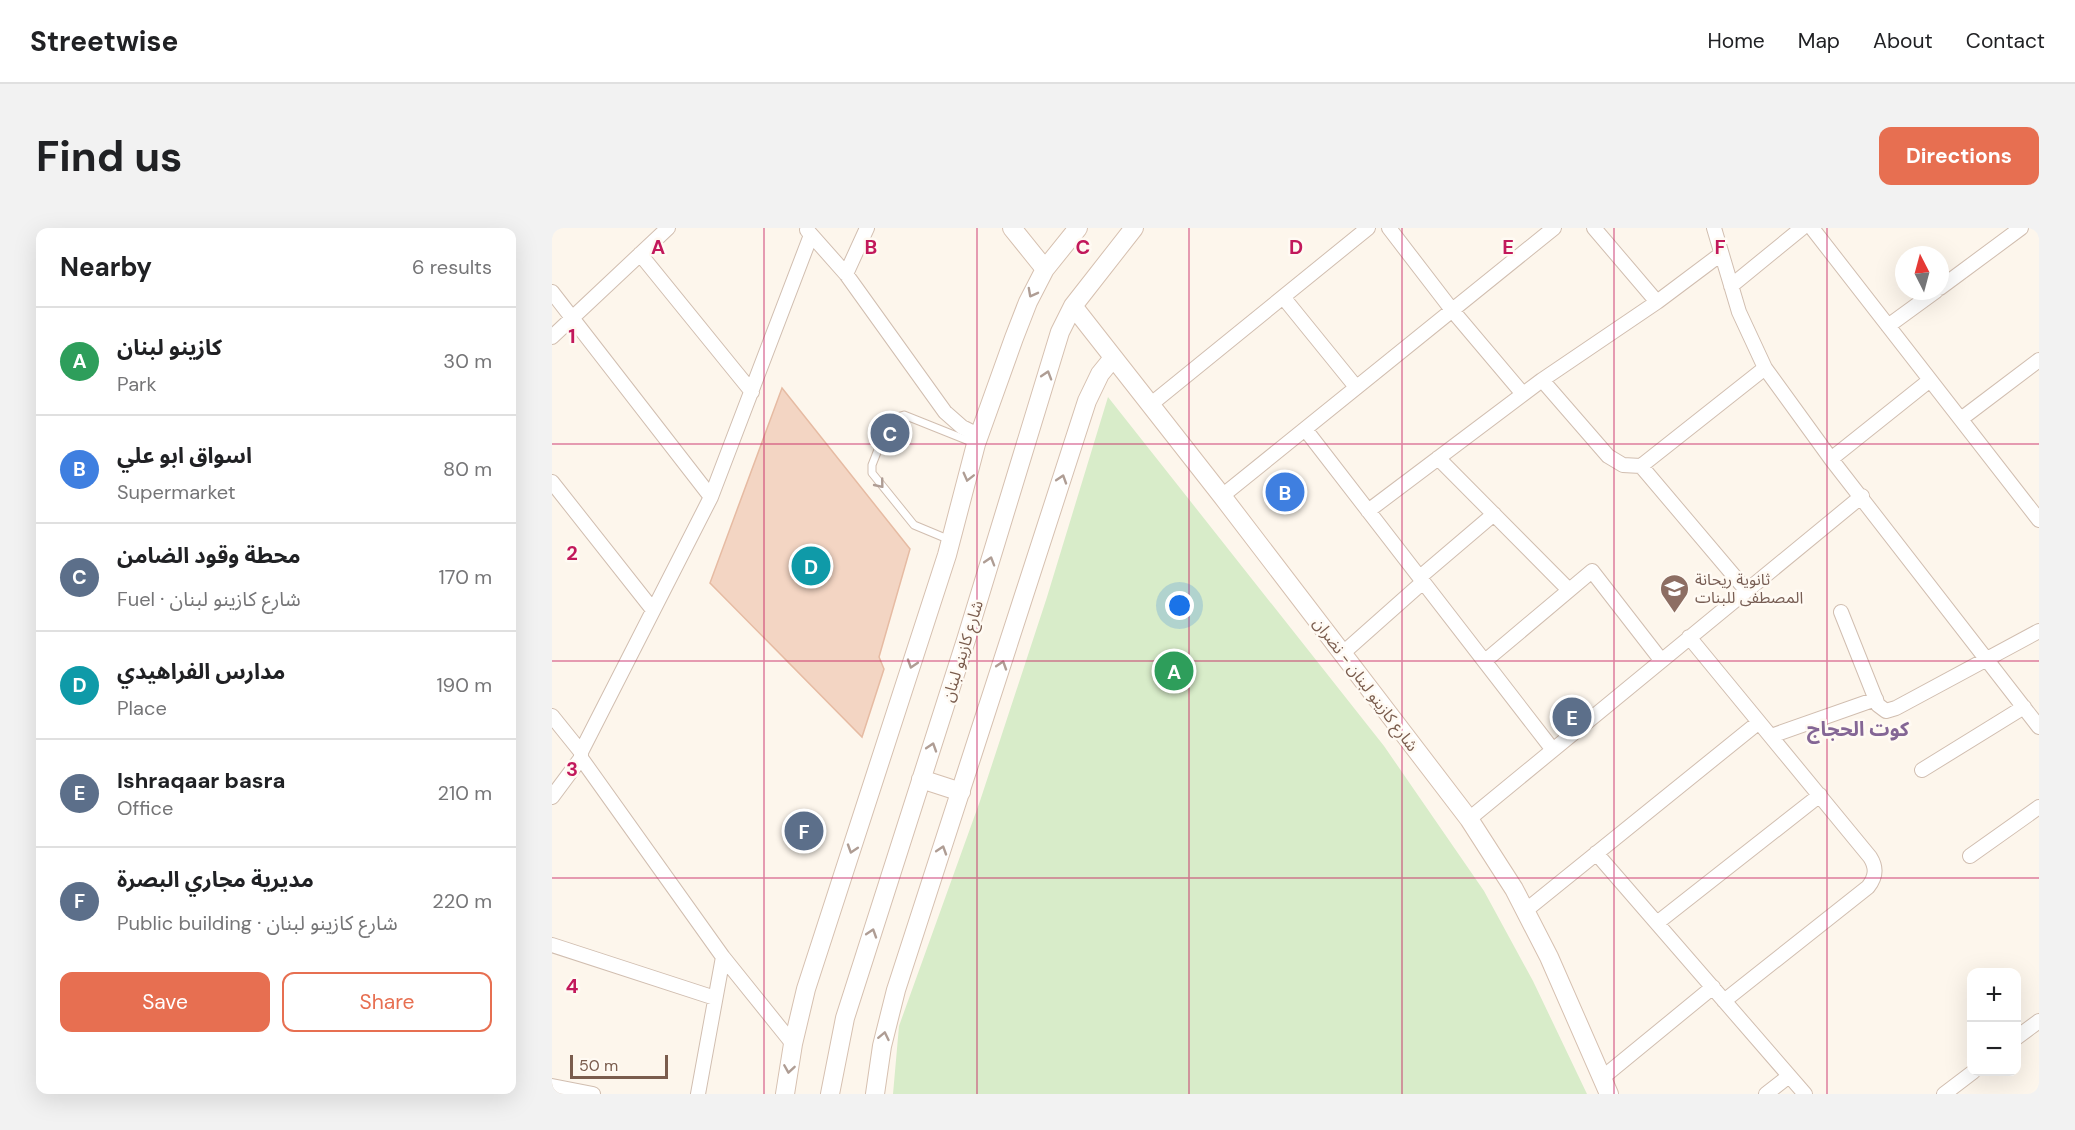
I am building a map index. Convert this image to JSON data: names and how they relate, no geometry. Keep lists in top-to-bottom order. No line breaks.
{"streets":{"main road":["شارع كازينو لبنان","شارع كازينو لبنان - نضران"]},"crossings":[["شارع كازينو لبنان","شارع كازينو لبنان - نضران"]],"districts":["كوت الحجاج"],"places":{"school or university":["ثانوية ريحانة المصطفى للبنات"]},"scale_bar":"50 m","north":"top","page":{"header":"Streetwise","nav":["Home","Map","About","Contact"],"buttons":["Directions",["Save","Share"]],"title":"Find us","heading":["Nearby","6 results"],"list":[{"mark":"A","name":"كازينو لبنان","note":"Park","value":"30 m"},{"mark":"B","name":"اسواق ابو علي","note":"Supermarket","value":"80 m"},{"mark":"C","name":"محطة وقود الضامن","note":"Fuel · شارع كازينو لبنان","value":"170 m"},{"mark":"D","name":"مدارس الفراهيدي","note":"Place","value":"190 m"},{"mark":"E","name":"Ishraqaar basra","note":"Office","value":"210 m"},{"mark":"F","name":"مديرية مجاري البصرة","note":"Public building · شارع كازينو لبنان","value":"220 m"}],"pins":["C","B","D","A","E","F"],"map_buttons":["+","−"],"scale":"50 m"},"grid":{"columns":["A","B","C","D","E","F"],"rows":["1","2","3","4"]}}
